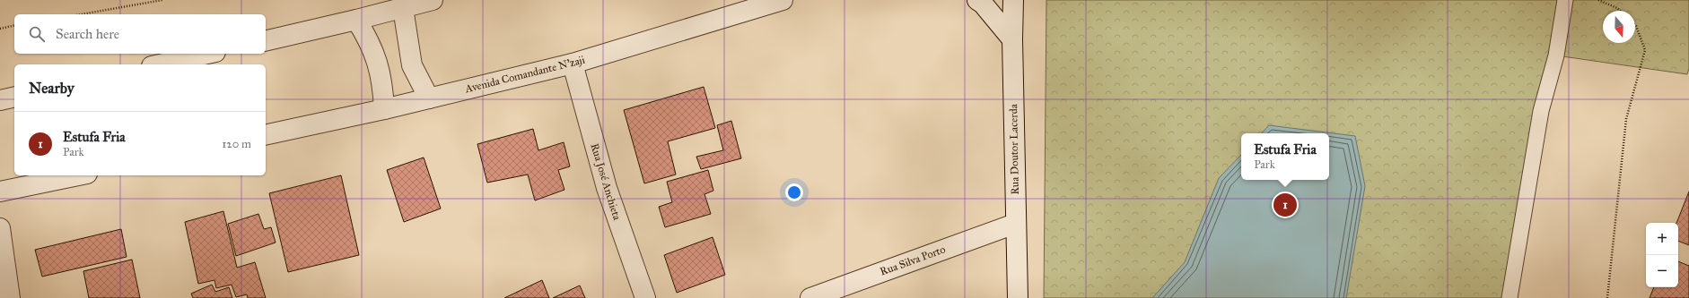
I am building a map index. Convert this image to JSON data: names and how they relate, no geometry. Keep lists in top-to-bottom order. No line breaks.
{"streets":{"street":["Avenida Comandante N'zaji","Rua Doutor Lacerda","Rua José Anchieta","Rua Silva Porto"]},"crossings":[["Avenida Comandante N'zaji","Rua José Anchieta"],["Rua Doutor Lacerda","Rua Silva Porto"]],"north":"bottom","page":{"search":"Search here","heading":"Nearby","list":[{"mark":"1","name":"Estufa Fria","note":"Park","value":"120 m"}],"popup":["Estufa Fria","Park"],"pins":"1","map_buttons":["+","−"]}}
